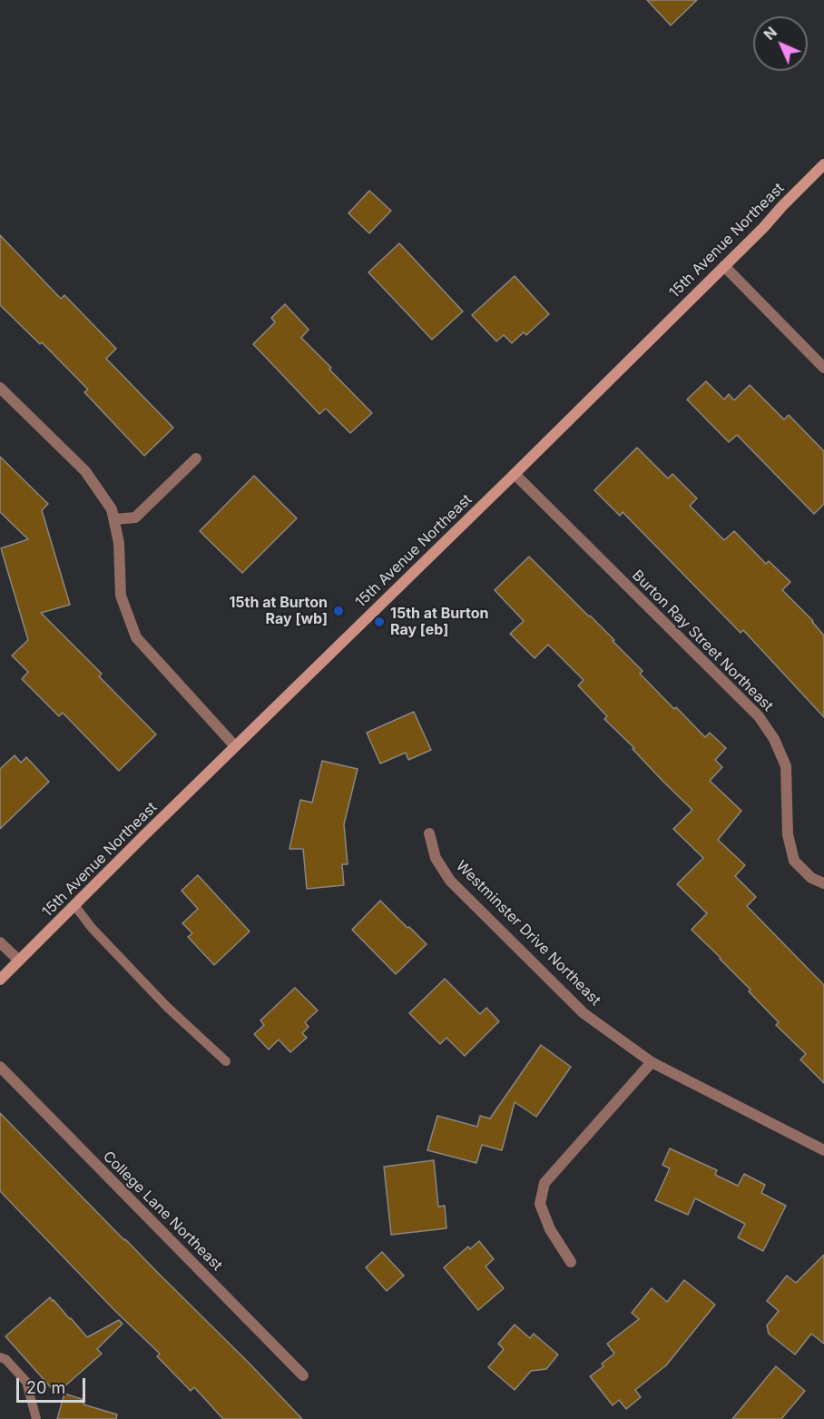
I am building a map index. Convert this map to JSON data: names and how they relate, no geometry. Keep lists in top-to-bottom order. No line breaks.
{"streets":{"street":["15th Avenue Northeast","Burton Ray Street Northeast","Westminster Drive Northeast","College Lane Northeast"]},"crossings":[["15th Avenue Northeast","Burton Ray Street Northeast"]],"places":["15th at Burton Ray [wb]","15th at Burton Ray [eb]"],"scale_bar":"20 m","north":"top left"}
